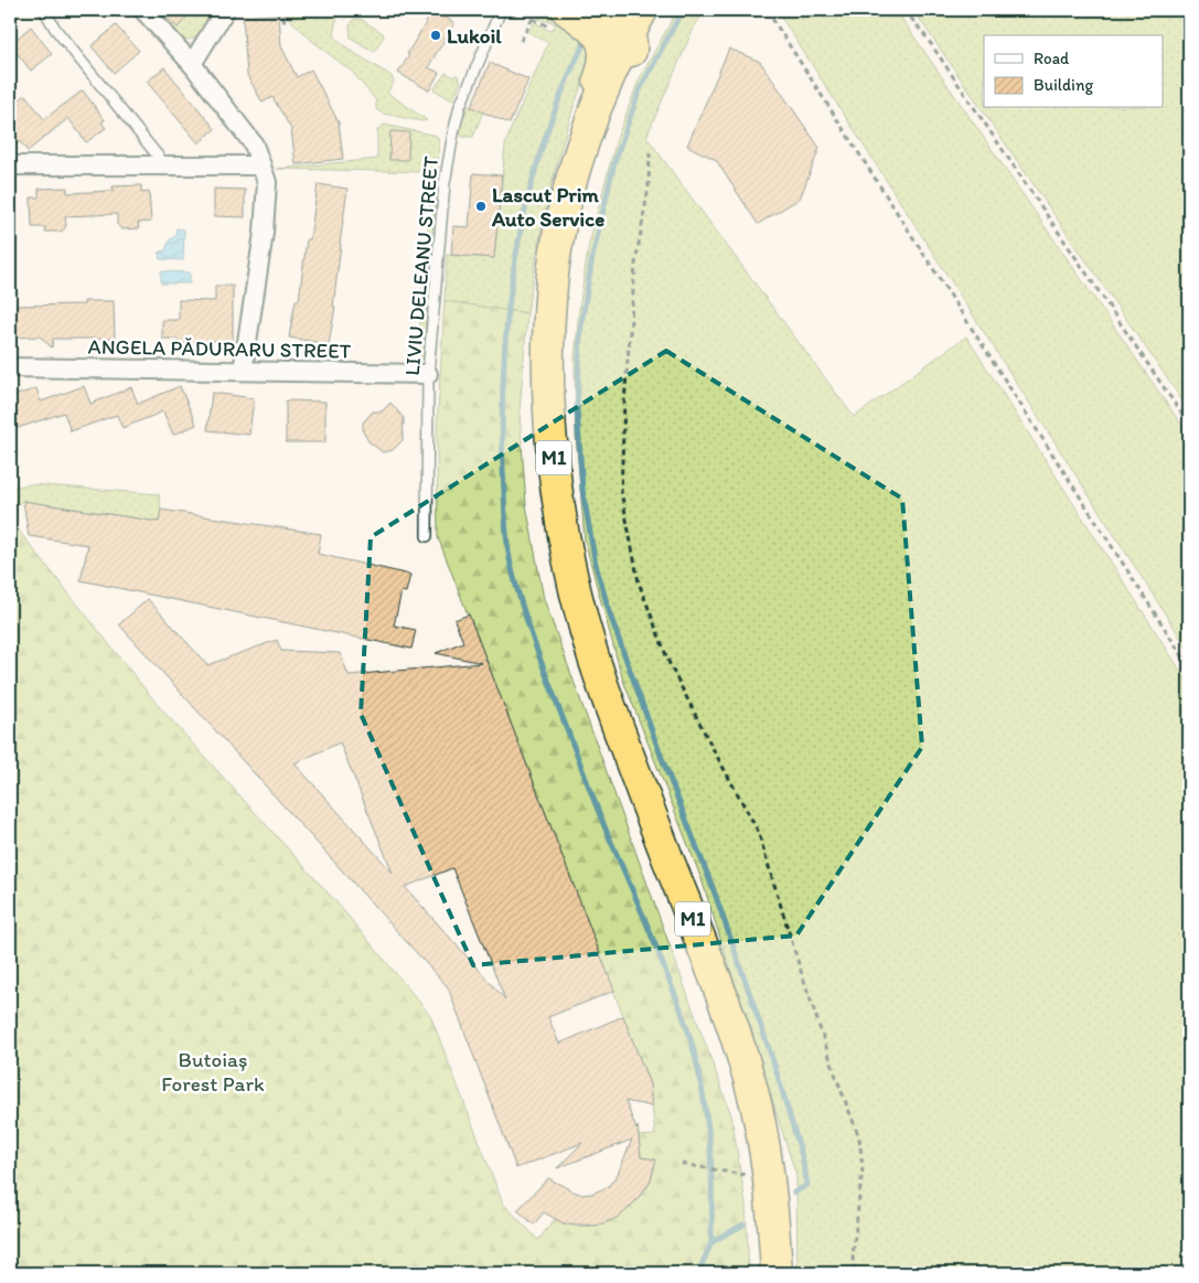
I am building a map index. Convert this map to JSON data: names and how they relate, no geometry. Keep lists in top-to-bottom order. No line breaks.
{"streets":{"highway":["M1"],"street":["ANGELA PĂDURARU STREET"],"lane":["LIVIU DELEANU STREET"]},"crossings":[["LIVIU DELEANU STREET","ANGELA PĂDURARU STREET"]],"parks":["Butoiaș Forest Park"],"places":["Lukoil","Lascut Prim Auto Service"],"legend":["Road","Building"]}
